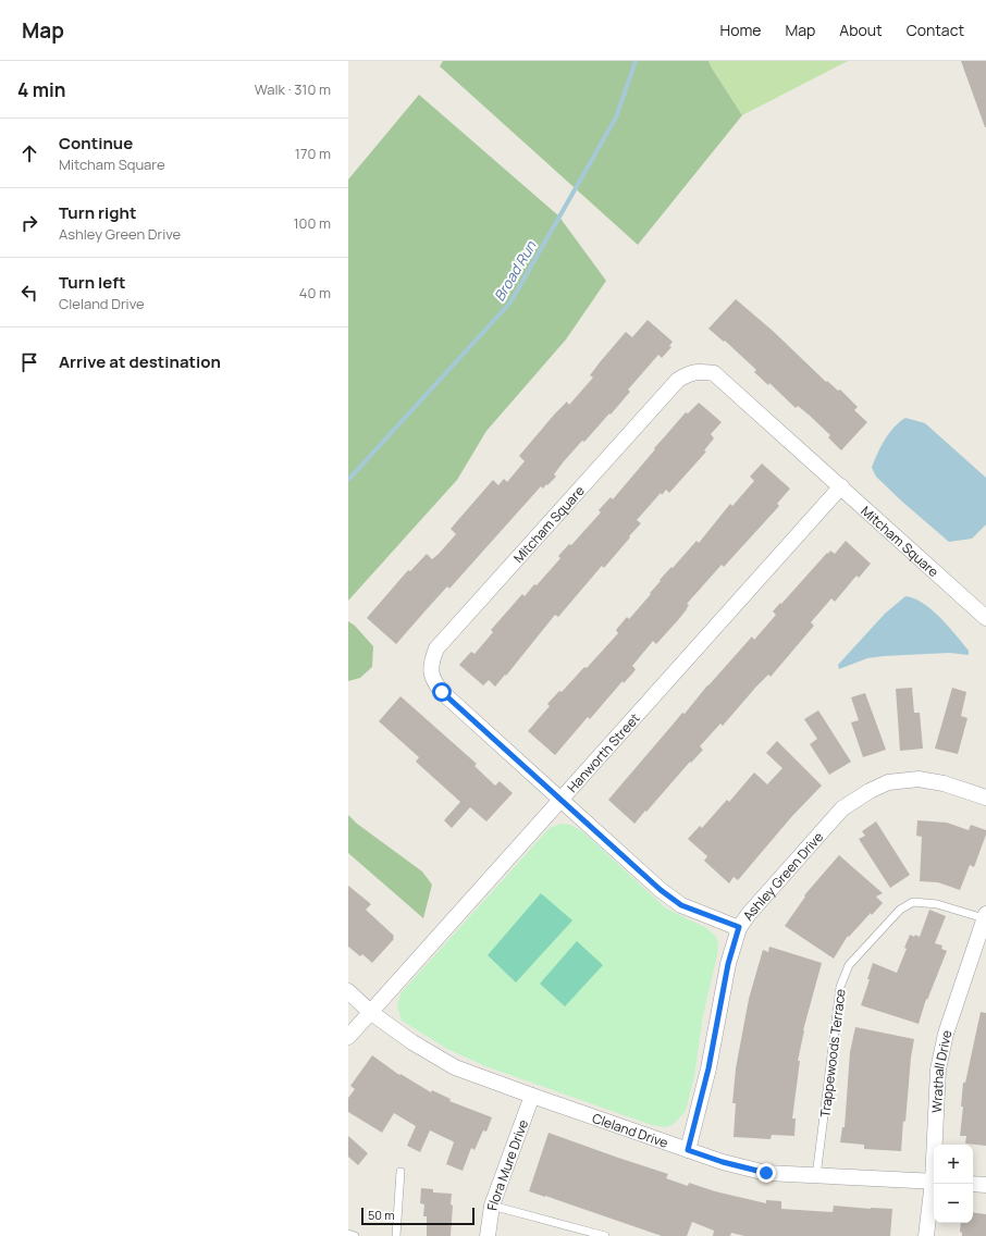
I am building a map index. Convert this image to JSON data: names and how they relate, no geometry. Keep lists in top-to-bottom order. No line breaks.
{"streets":{"street":["Mitcham Square","Hanworth Street","Ashley Green Drive","Wrathall Drive","Cleland Drive","Flora Mure Drive"],"lane":["Trappewoods Terrace"]},"crossings":[["Mitcham Square","Hanworth Street"],["Mitcham Square","Ashley Green Drive"],["Hanworth Street","Cleland Drive"],["Ashley Green Drive","Cleland Drive"],["Trappewoods Terrace","Wrathall Drive"],["Trappewoods Terrace","Cleland Drive"],["Cleland Drive","Flora Mure Drive"]],"water":["Broad Run"],"scale_bar":"50 m","page":{"header":"Map","nav":["Home","Map","About","Contact"],"heading":["4 min","Walk · 310 m"],"list":[["Continue","Mitcham Square","170 m"],["Turn right","Ashley Green Drive","100 m"],["Turn left","Cleland Drive","40 m"],"Arrive at destination"],"map_buttons":["+","−"],"scale":"50 m"}}
